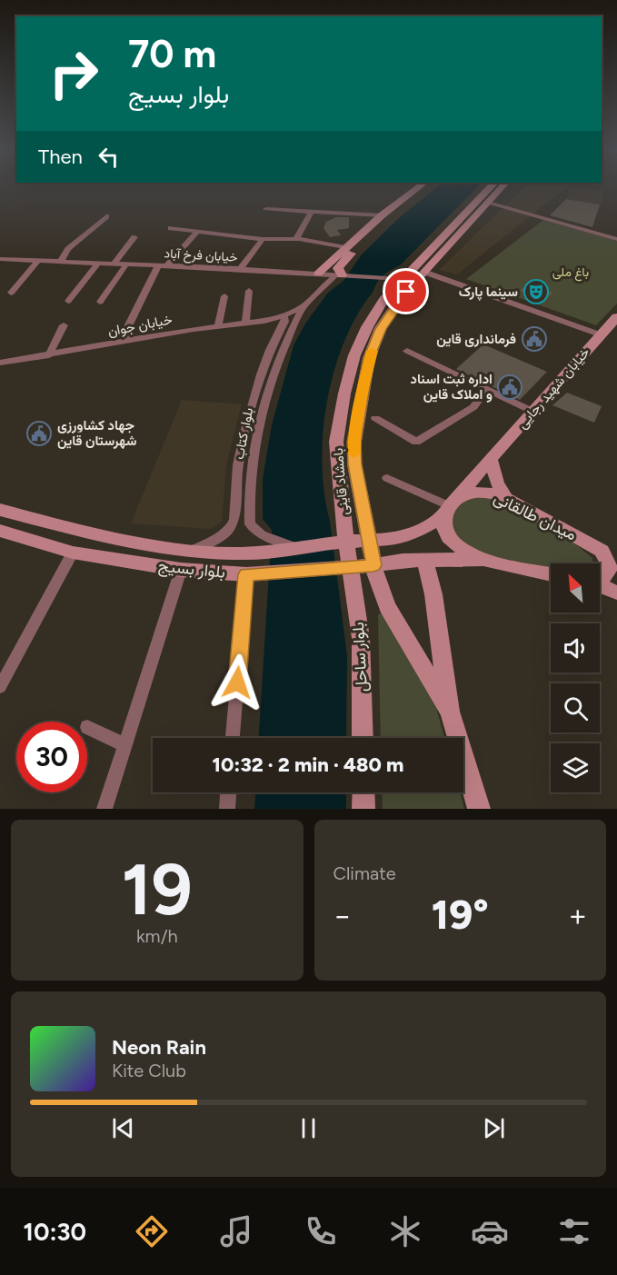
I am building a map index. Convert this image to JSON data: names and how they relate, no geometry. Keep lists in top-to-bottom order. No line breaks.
{"streets":{"main road":["خیابان شهید رجایی","بامشاد قاینی","میدان طالقانی","بلوار بسیج","بلوار ساحل"],"street":["خیابان فرخ آباد","خیابان جوان","بلوار کتاب"]},"crossings":[["خیابان فرخ آباد","بامشاد قاینی"],["خیابان جوان","بلوار کتاب"],["خیابان شهید رجایی","میدان طالقانی"],["خیابان شهید رجایی","بلوار بسیج"],["بلوار کتاب","بلوار بسیج"],["بامشاد قاینی","بلوار بسیج"],["بامشاد قاینی","بلوار ساحل"],["میدان طالقانی","بلوار بسیج"],["بلوار بسیج","بلوار ساحل"]],"parks":["باغ ملی"],"places":{"theatre":["سینما پارک"],"public building":["فرمانداری قاین","اداره ثبت اسناد و املاک قاین","جهاد کشاورزی شهرستان قاین"]},"north":"top left","page":{"turn":["70 m","بلوار بسیج"],"then":"Then","limit":"30","trip":"10:32 · 2 min · 480 m","tile":[["19","km/h"],"Climate"],"heat":["−","19°","+"],"song":["Neon Rain","Kite Club"],"tabs":"10:30"}}
